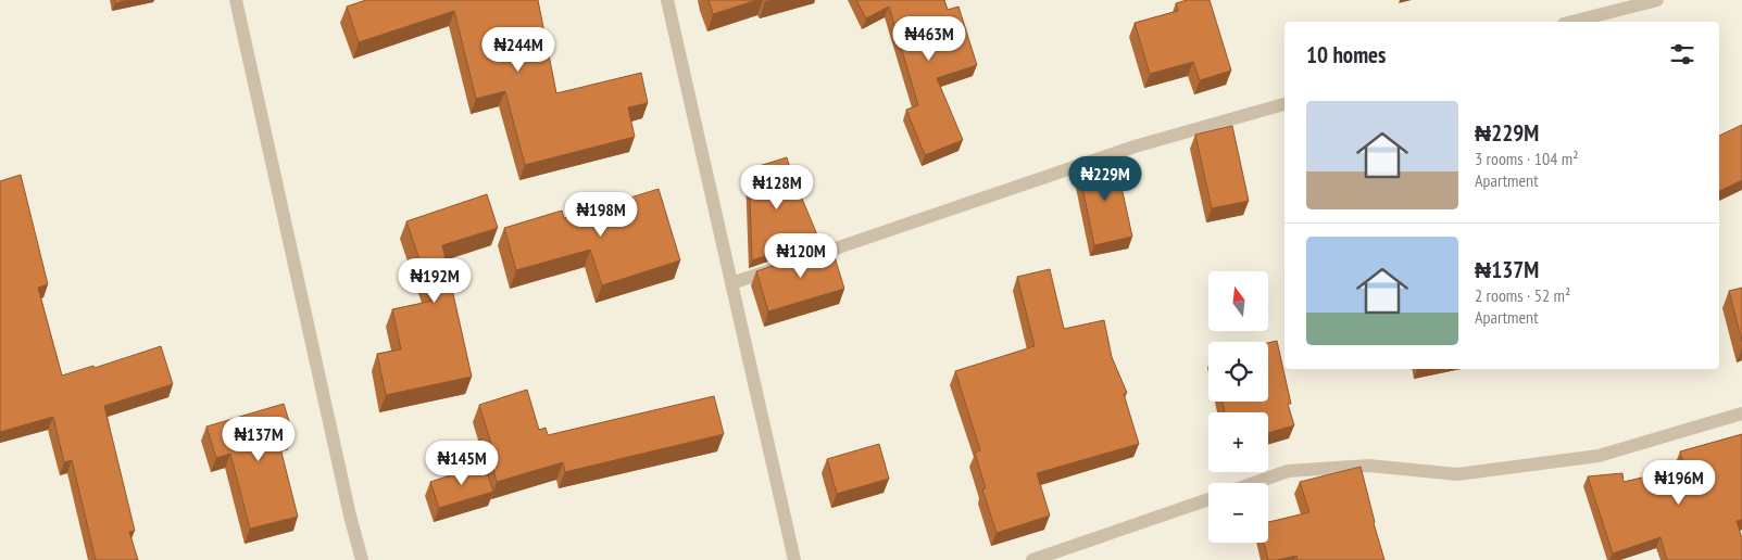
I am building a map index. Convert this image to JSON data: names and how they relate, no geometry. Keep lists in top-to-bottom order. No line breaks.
{"north":"top","page":{"price":["₦463M","₦244M","₦229M","₦128M","₦198M","₦120M","₦192M","₦137M","₦145M","₦196M"],"heading":"10 homes","list":[{"name":"₦229M","note":"3 rooms · 104 m² · Apartment"},{"name":"₦137M","note":"2 rooms · 52 m² · Apartment"}],"map_buttons":["+","−"]}}
